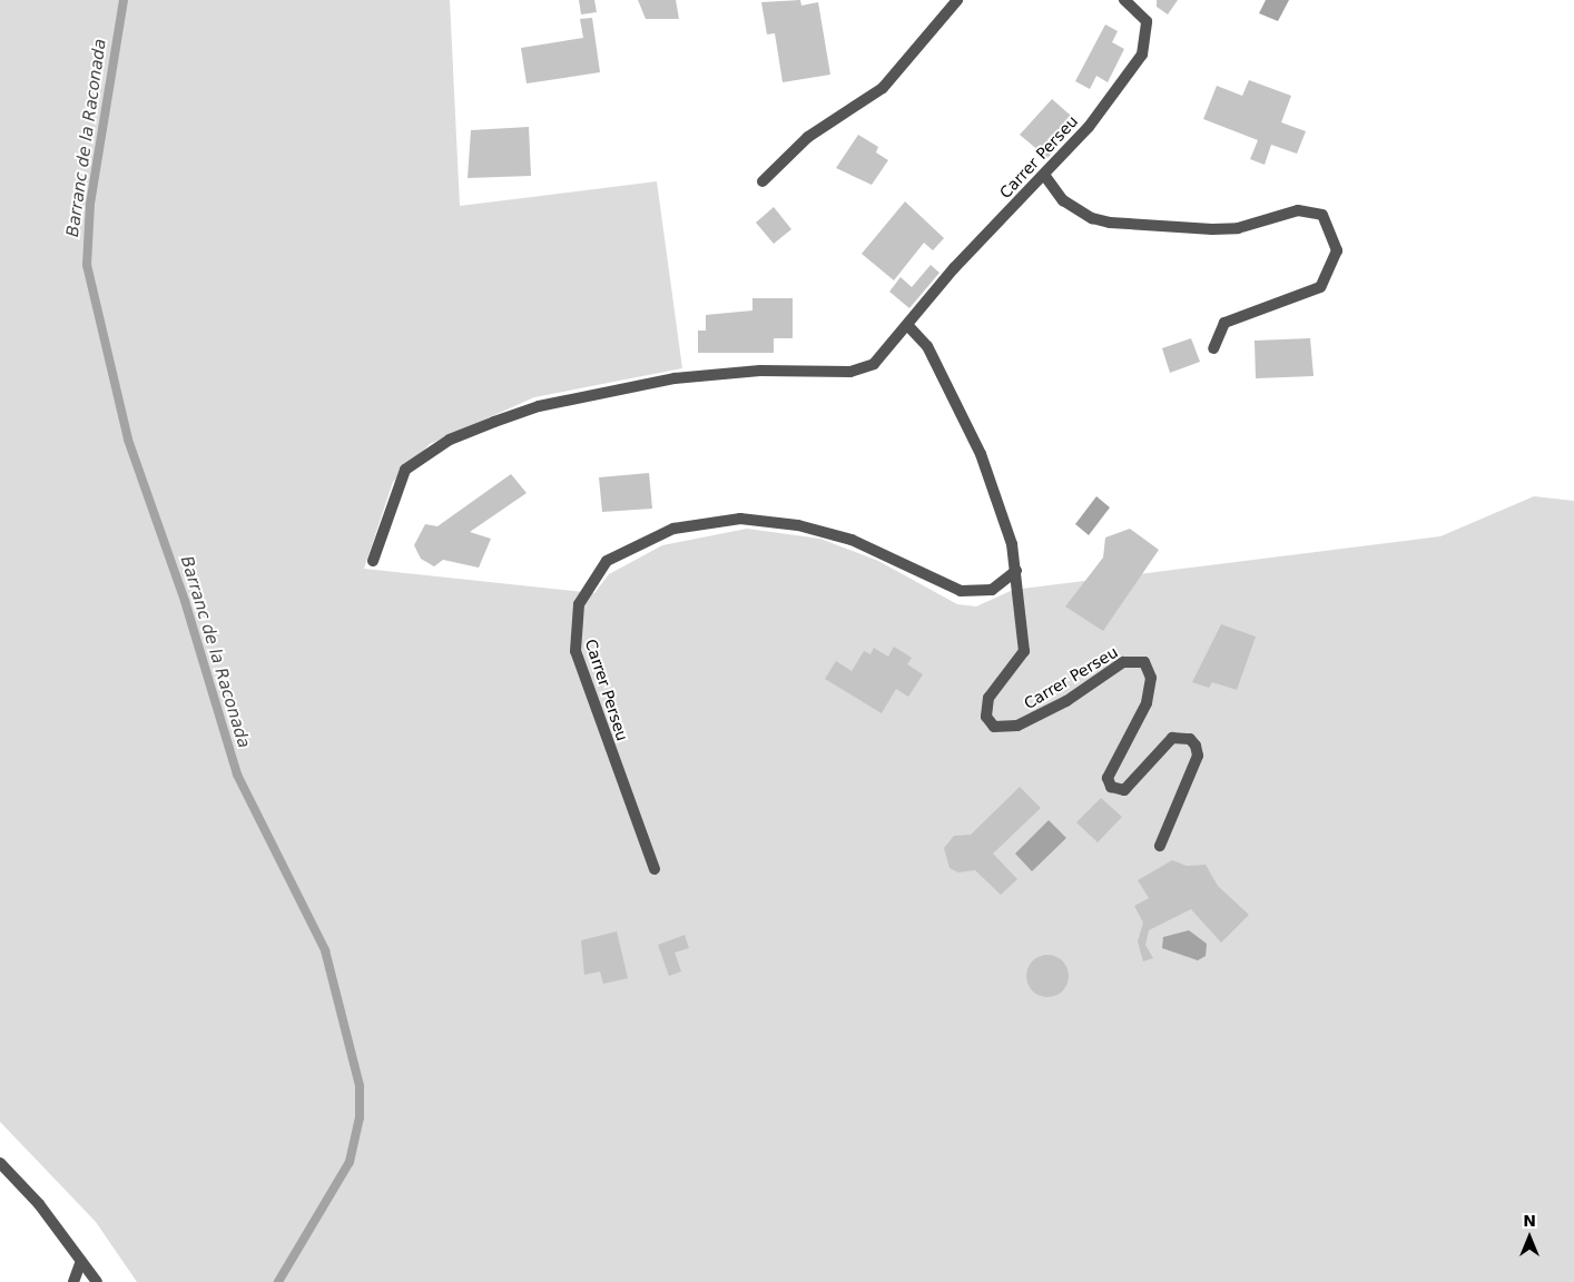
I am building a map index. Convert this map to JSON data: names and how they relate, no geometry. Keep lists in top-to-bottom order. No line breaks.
{"streets":{"street":["Carrer Perseu"]},"water":["Barranc de la Raconada"],"north":"top"}
